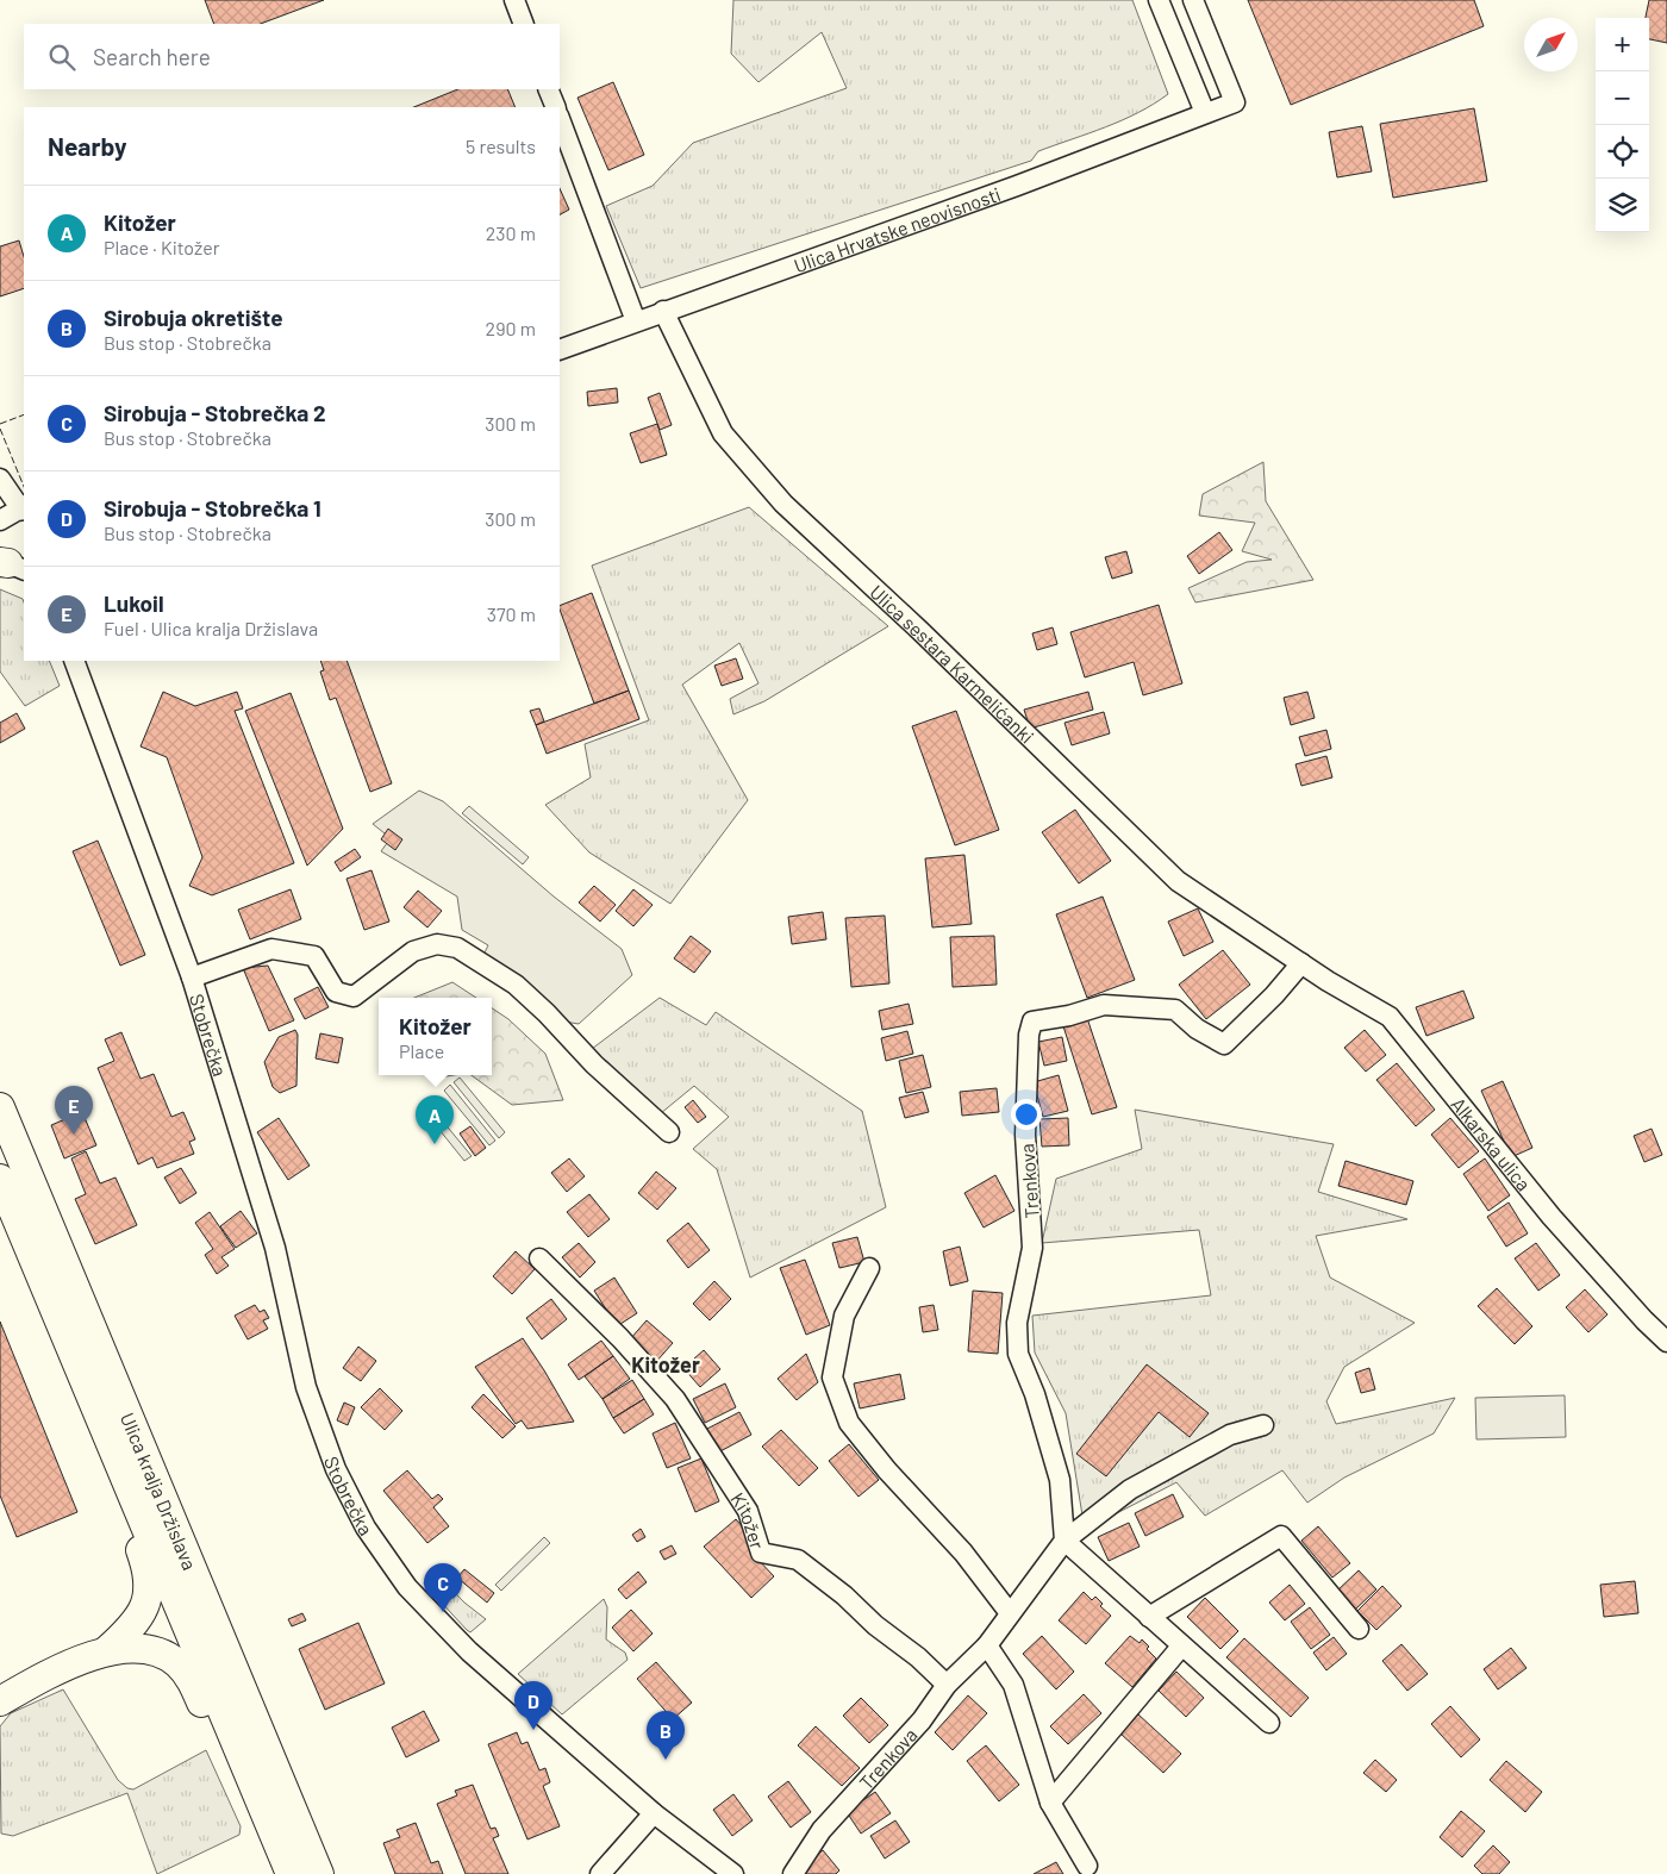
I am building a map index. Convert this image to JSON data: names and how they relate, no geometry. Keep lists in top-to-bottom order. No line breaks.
{"streets":{"highway":["Ulica kralja Držislava"],"street":["Ulica Hrvatske neovisnosti","Ulica sestara Karmelićanki","Stobrečka","Alkarska ulica","Trenkova","Kitožer"]},"crossings":[["Ulica Hrvatske neovisnosti","Ulica sestara Karmelićanki"],["Ulica sestara Karmelićanki","Alkarska ulica"],["Ulica sestara Karmelićanki","Trenkova"],["Alkarska ulica","Trenkova"],["Trenkova","Kitožer"]],"districts":["Kitožer"],"north":"top right","page":{"map_buttons":["+","−"],"search":"Search here","heading":["Nearby","5 results"],"list":[{"mark":"A","name":"Kitožer","note":"Place · Kitožer","value":"230 m"},{"mark":"B","name":"Sirobuja okretište","note":"Bus stop · Stobrečka","value":"290 m"},{"mark":"C","name":"Sirobuja - Stobrečka 2","note":"Bus stop · Stobrečka","value":"300 m"},{"mark":"D","name":"Sirobuja - Stobrečka 1","note":"Bus stop · Stobrečka","value":"300 m"},{"mark":"E","name":"Lukoil","note":"Fuel · Ulica kralja Držislava","value":"370 m"}],"popup":["Kitožer","Place"],"pins":["E","A","C","D","B"]}}
